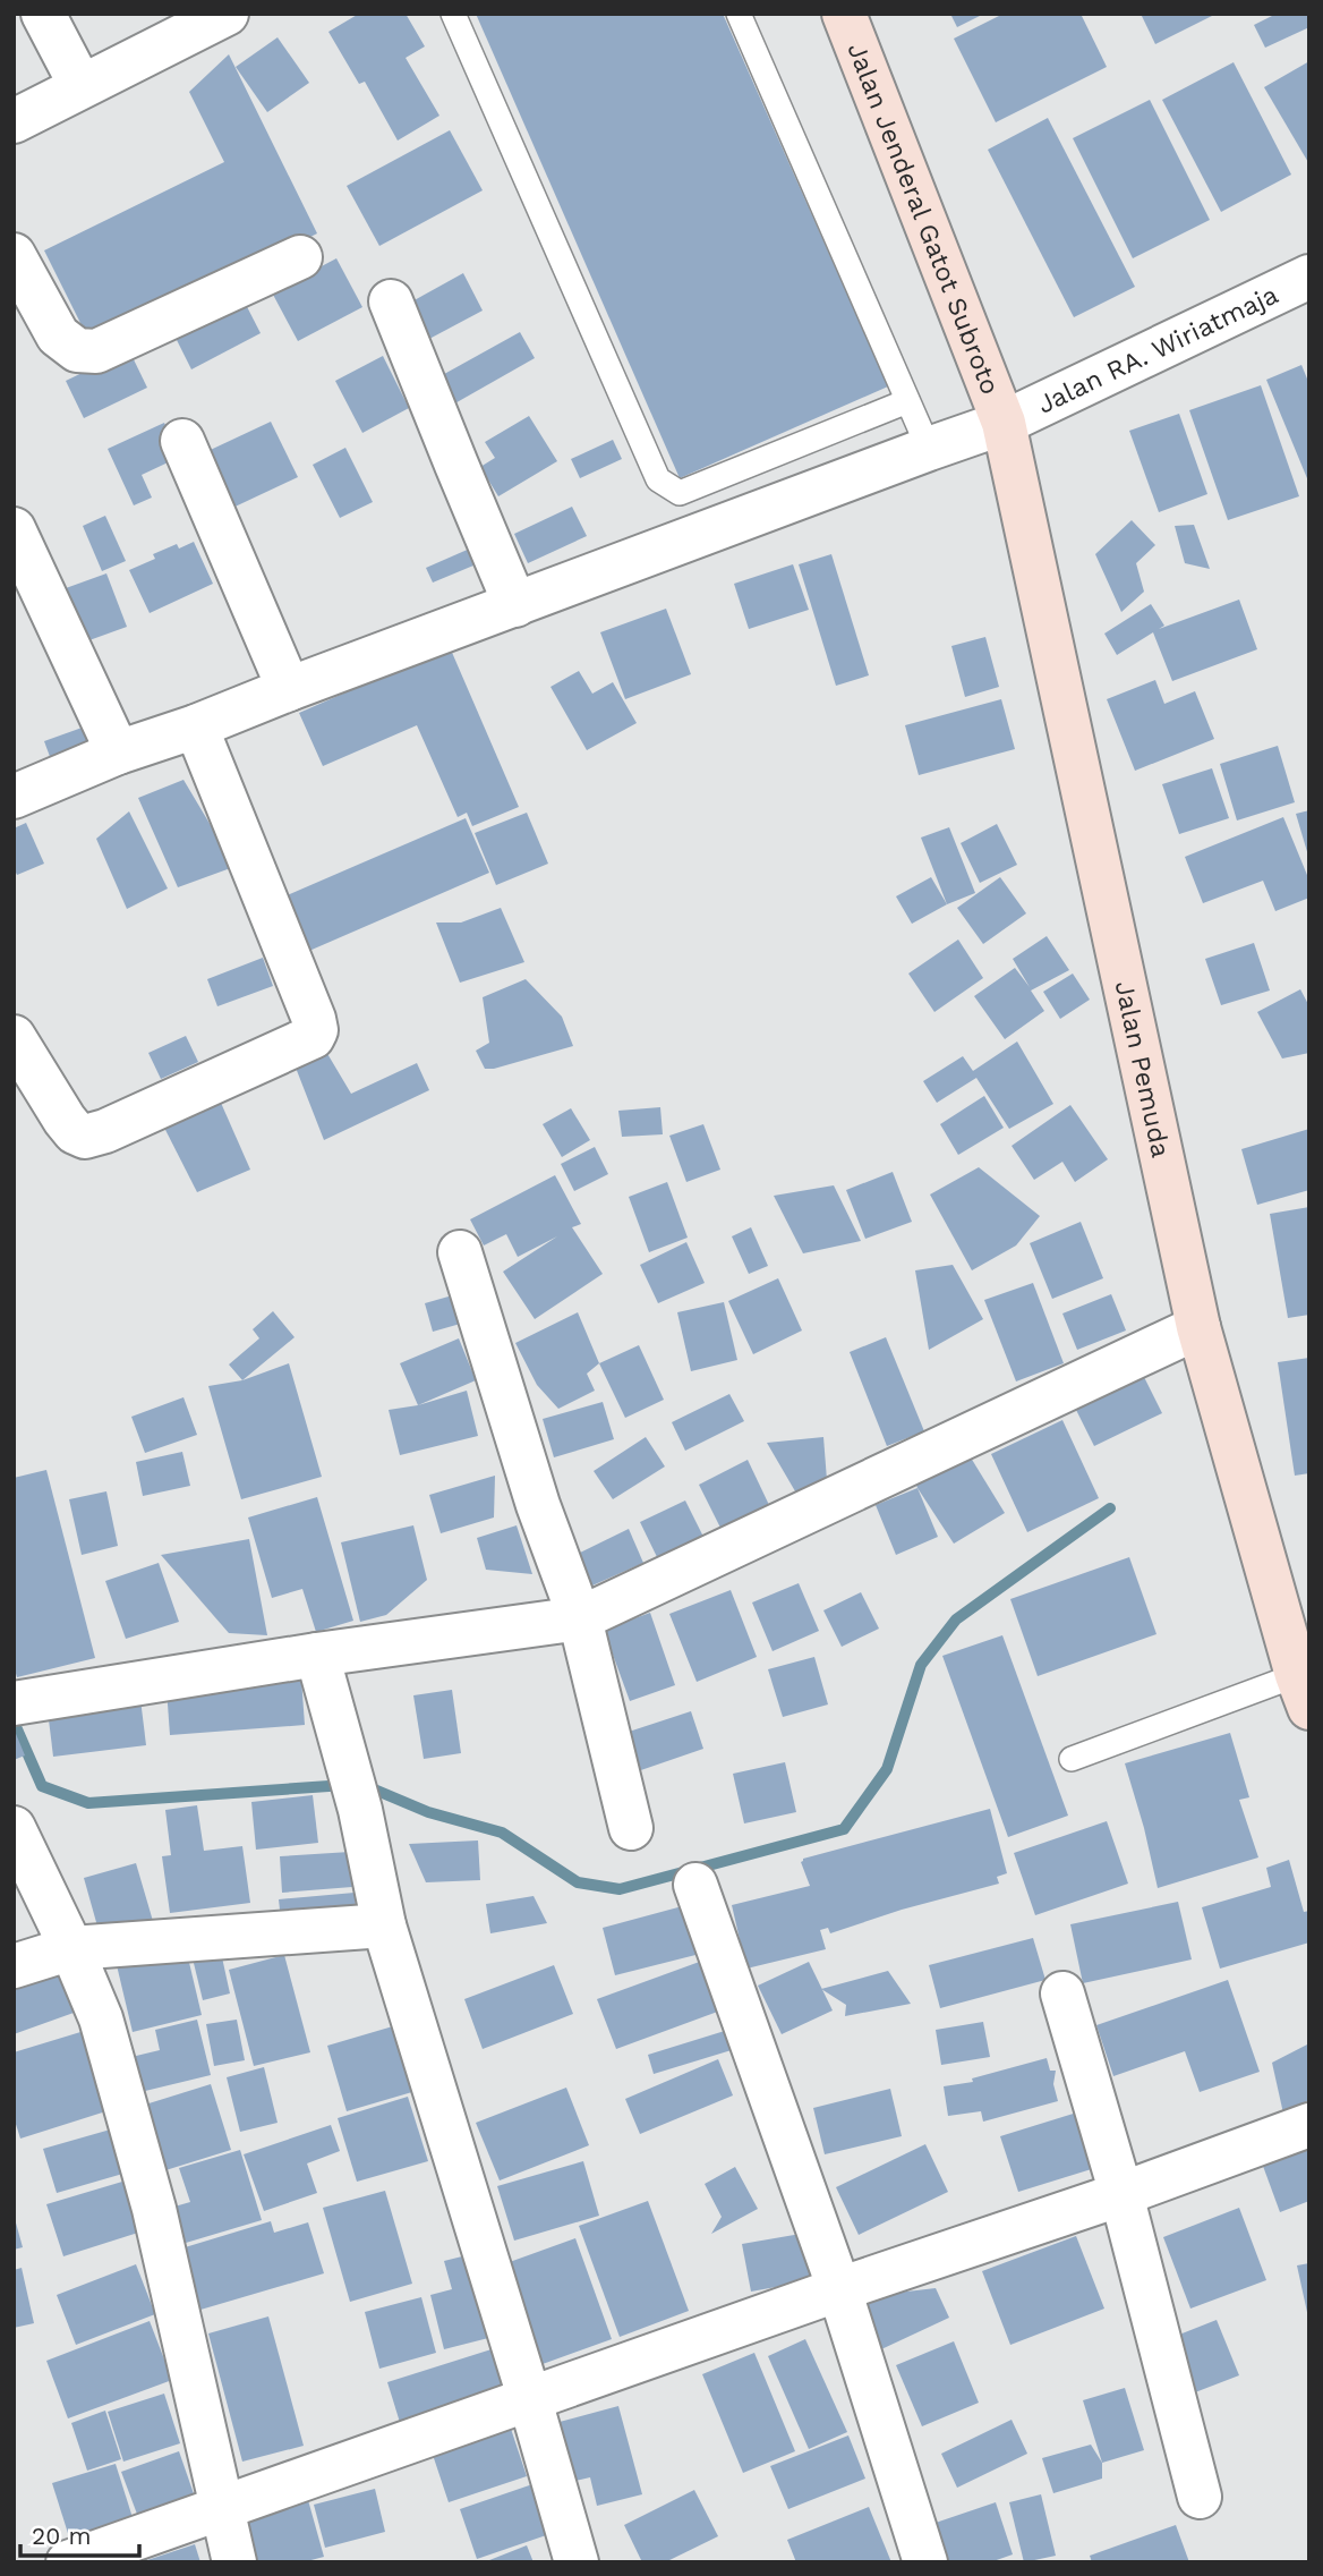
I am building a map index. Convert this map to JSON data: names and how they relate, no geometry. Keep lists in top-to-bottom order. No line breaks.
{"streets":{"main road":["Jalan Jenderal Gatot Subroto","Jalan Pemuda"],"street":["Jalan RA. Wiriatmaja"]},"crossings":[["Jalan Jenderal Gatot Subroto","Jalan RA. Wiriatmaja"],["Jalan Jenderal Gatot Subroto","Jalan Pemuda"],["Jalan RA. Wiriatmaja","Jalan Pemuda"]],"scale_bar":"20 m"}
